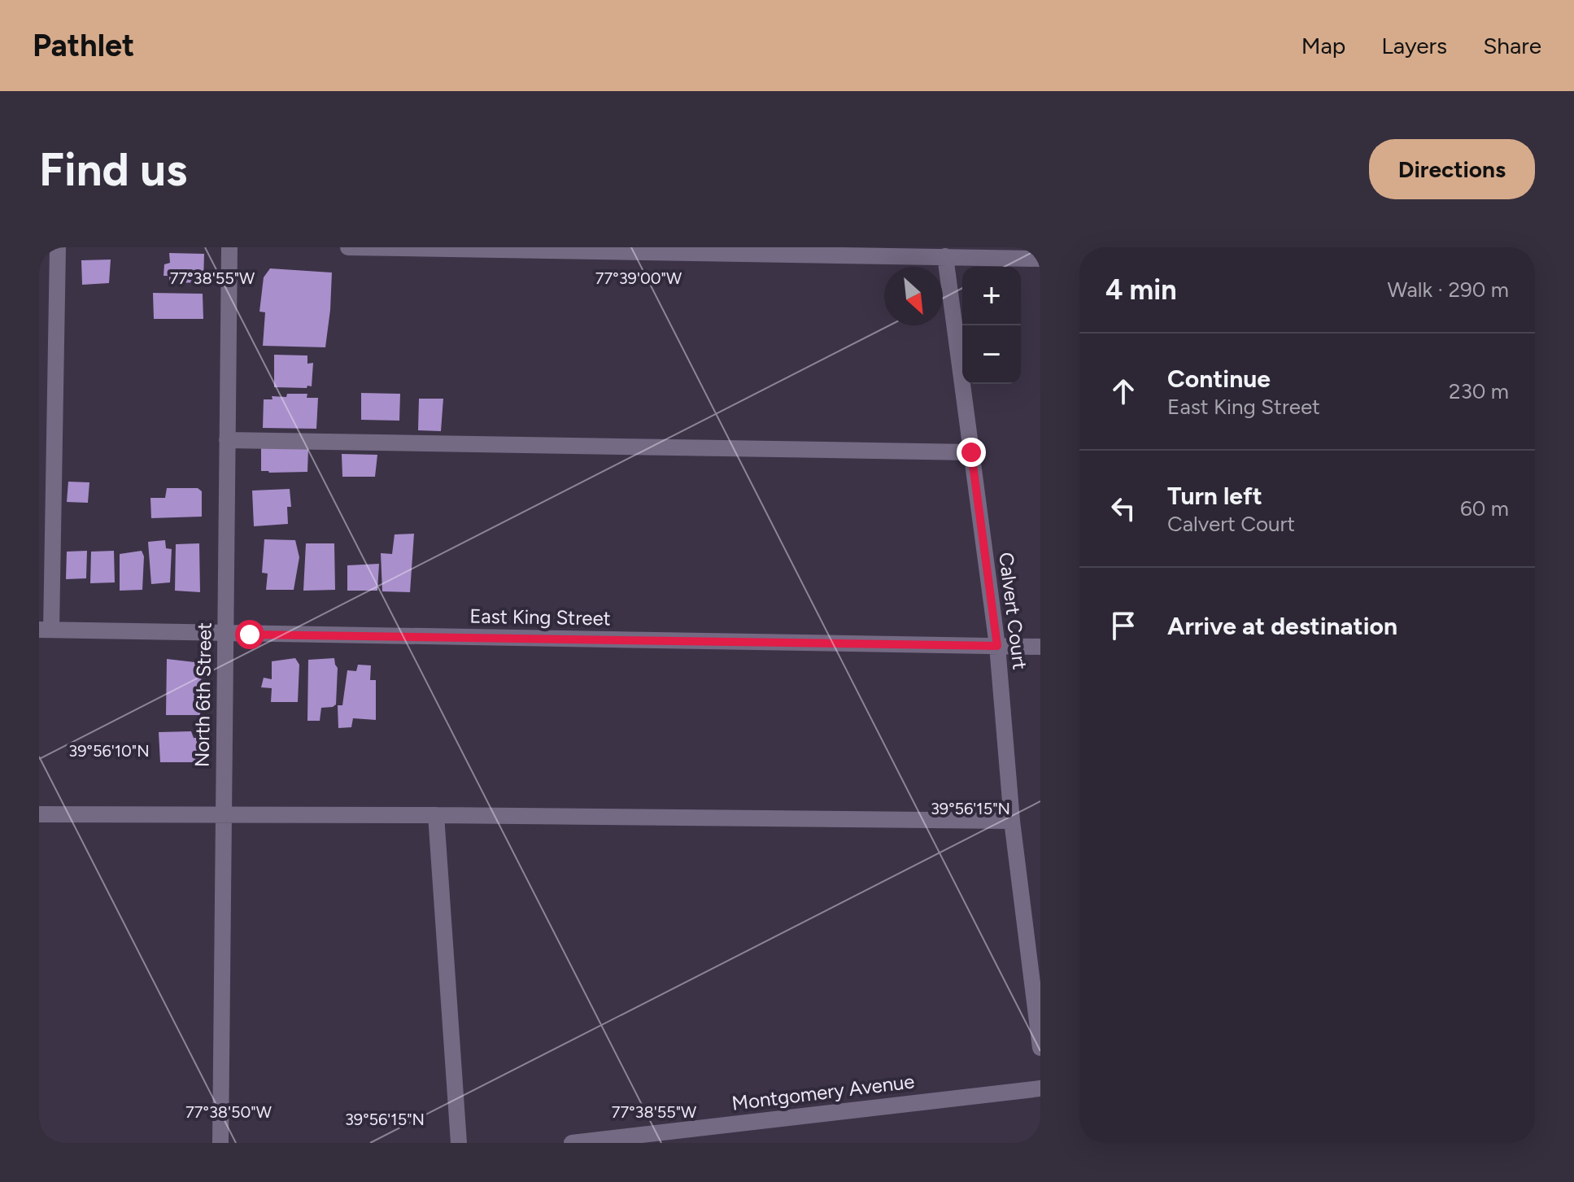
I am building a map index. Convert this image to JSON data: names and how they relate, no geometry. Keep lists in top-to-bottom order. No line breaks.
{"streets":{"street":["Calvert Court","East King Street","North 6th Street","Montgomery Avenue"]},"crossings":[["Calvert Court","East King Street"],["East King Street","North 6th Street"]],"north":"bottom right","page":{"header":"Pathlet","nav":["Map","Layers","Share"],"buttons":"Directions","title":"Find us","heading":["4 min","Walk · 290 m"],"map_buttons":["+","−"],"list":[["Continue","East King Street","230 m"],["Turn left","Calvert Court","60 m"],"Arrive at destination"]},"coordinates":["77°38'55\"W","77°39'00\"W","39°56'10\"N","39°56'15\"N","77°38'50\"W"]}
